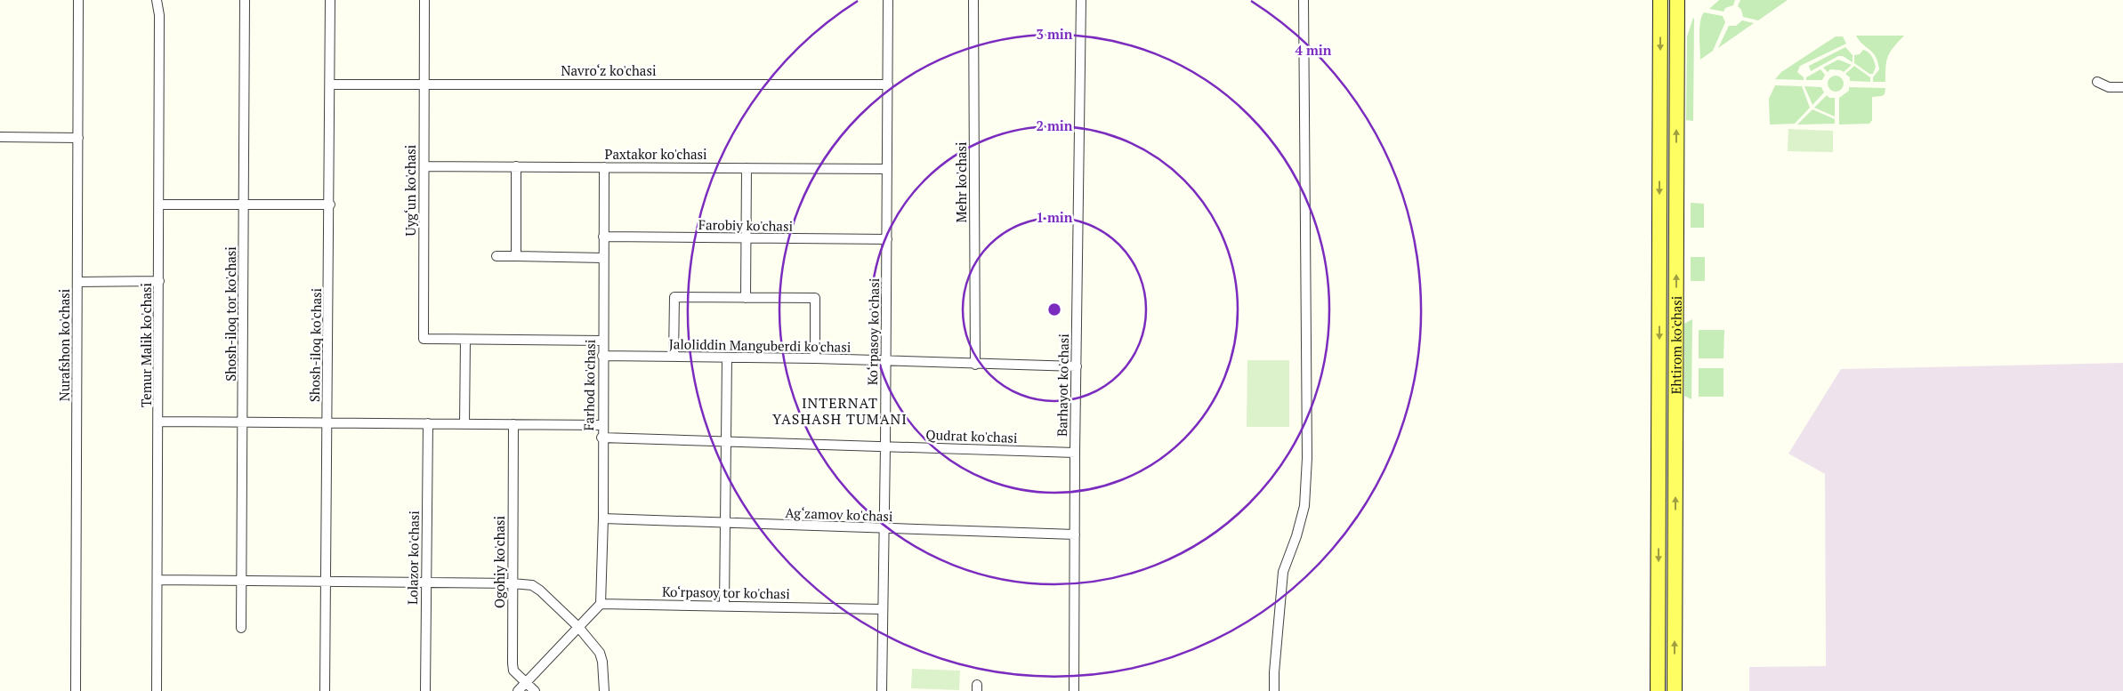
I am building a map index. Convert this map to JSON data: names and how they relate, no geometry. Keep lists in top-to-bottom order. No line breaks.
{"streets":{"main road":["Ehtirom ko'chasi"],"street":["Navro‘z ko'chasi","Paxtakor ko'chasi","Mehr ko'chasi","Uyg‘un ko'chasi","Farobiy ko'chasi","Shosh-iloq tor ko'chasi","Ko‘rpasoy ko'chasi","Nurafshon ko'chasi","Temur Malik ko'chasi","Shosh-iloq ko'chasi","Jaloliddin Manguberdi ko'chasi","Farhod ko'chasi","Barhayot ko'chasi","Qudrat ko'chasi","Ag‘zamov ko'chasi","Lolazor ko'chasi","Ogohiy ko'chasi","Ko‘rpasoy tor ko'chasi"]},"crossings":[["Navro‘z ko'chasi","Uyg‘un ko'chasi"],["Navro‘z ko'chasi","Ko‘rpasoy ko'chasi"],["Navro‘z ko'chasi","Shosh-iloq ko'chasi"],["Paxtakor ko'chasi","Uyg‘un ko'chasi"],["Paxtakor ko'chasi","Ko‘rpasoy ko'chasi"],["Paxtakor ko'chasi","Farhod ko'chasi"],["Mehr ko'chasi","Jaloliddin Manguberdi ko'chasi"],["Uyg‘un ko'chasi","Farhod ko'chasi"],["Farobiy ko'chasi","Ko‘rpasoy ko'chasi"],["Farobiy ko'chasi","Farhod ko'chasi"],["Ko‘rpasoy ko'chasi","Jaloliddin Manguberdi ko'chasi"],["Ko‘rpasoy ko'chasi","Qudrat ko'chasi"],["Ko‘rpasoy ko'chasi","Ag‘zamov ko'chasi"],["Ko‘rpasoy ko'chasi","Ko‘rpasoy tor ko'chasi"],["Jaloliddin Manguberdi ko'chasi","Farhod ko'chasi"],["Jaloliddin Manguberdi ko'chasi","Barhayot ko'chasi"],["Farhod ko'chasi","Qudrat ko'chasi"],["Farhod ko'chasi","Ag‘zamov ko'chasi"],["Farhod ko'chasi","Ko‘rpasoy tor ko'chasi"],["Barhayot ko'chasi","Qudrat ko'chasi"],["Barhayot ko'chasi","Ag‘zamov ko'chasi"]],"districts":["INTERNAT YASHASH TUMANI"],"rings":["3 min","4 min","2 min","1 min"]}
